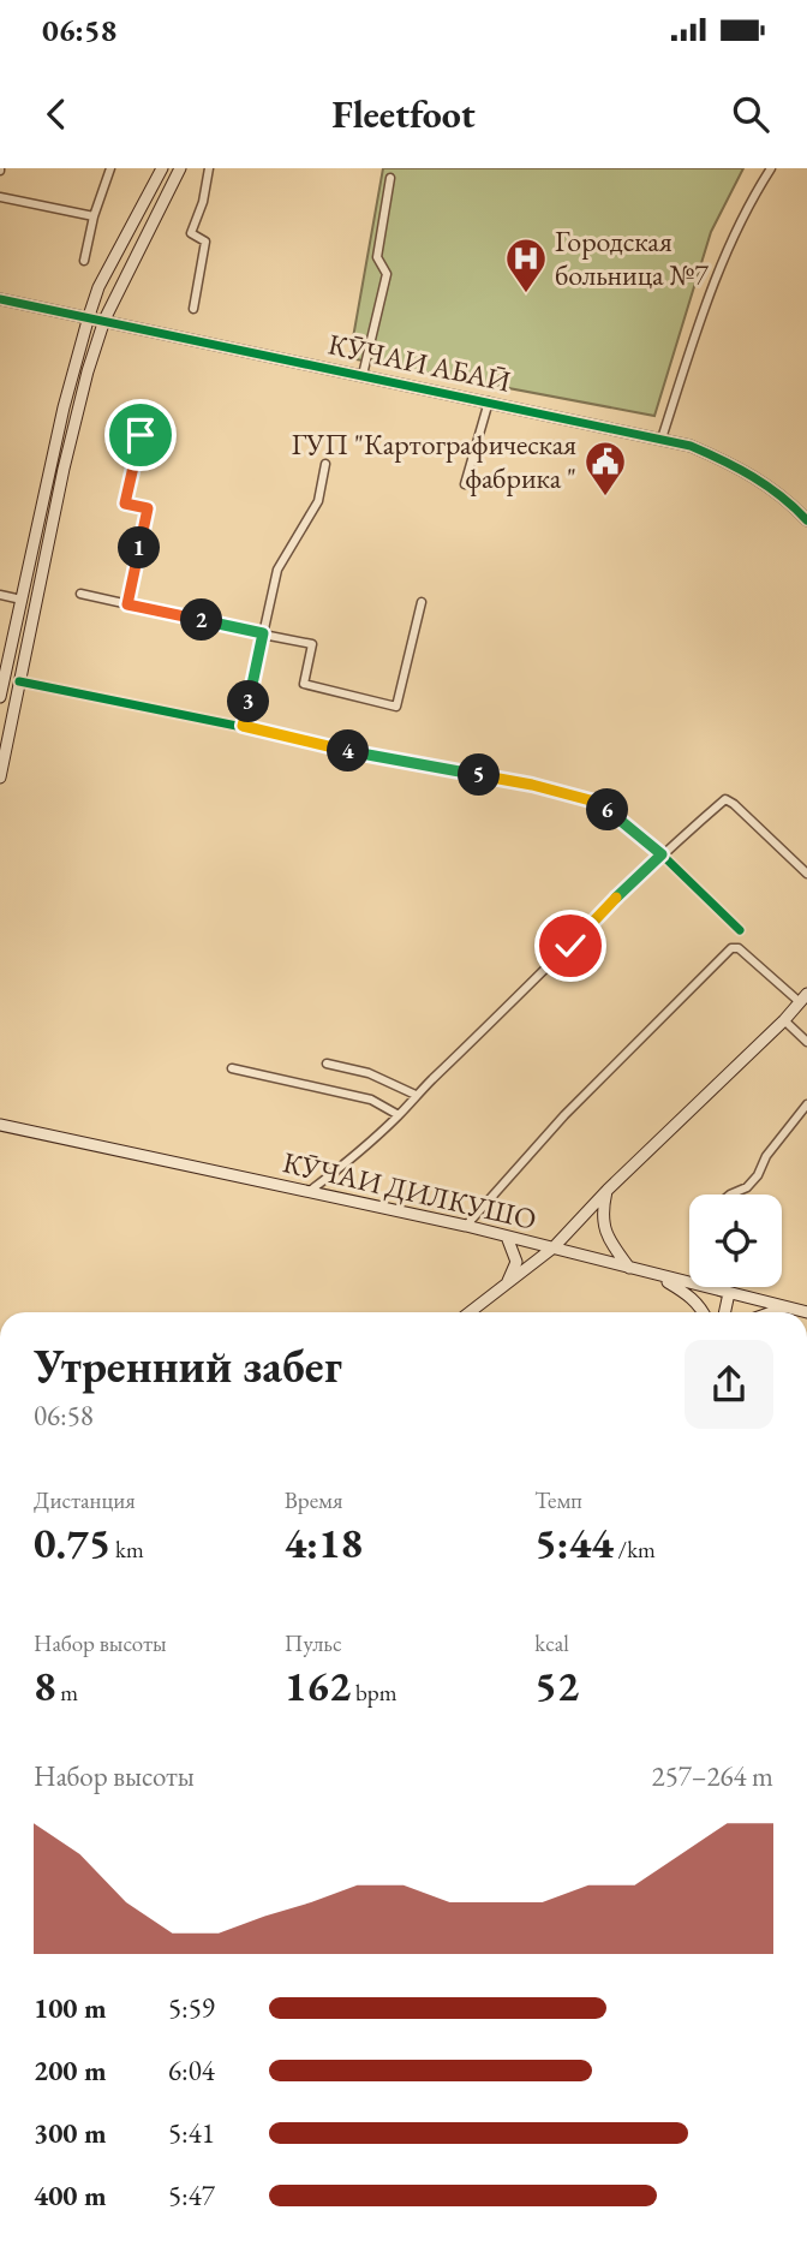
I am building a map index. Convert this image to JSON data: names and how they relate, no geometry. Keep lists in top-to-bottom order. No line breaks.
{"streets":{"main road":["КӮЧАИ АБАӢ","КӮЧАИ ДИЛКУШО"]},"places":{"hospital":["Городская больница №7"],"public building":["ГУП \"Картографическая фабрика \""]},"page":{"status":"06:58","header":"Fleetfoot","pins":["1","2","3","4","5","6"],"heading":["Утренний забег","06:58"],"stats":[["Дистанция","0.75 km"],["Время","4:18"],["Темп","5:44 /km"],["Набор высоты","8 m"],["Пульс","162 bpm"],["kcal","52"]],"chart":["Набор высоты","257–264 m"],"list":[{"name":"100 m","note":"5:59"},{"name":"200 m","note":"6:04"},{"name":"300 m","note":"5:41"},{"name":"400 m","note":"5:47"}]}}
